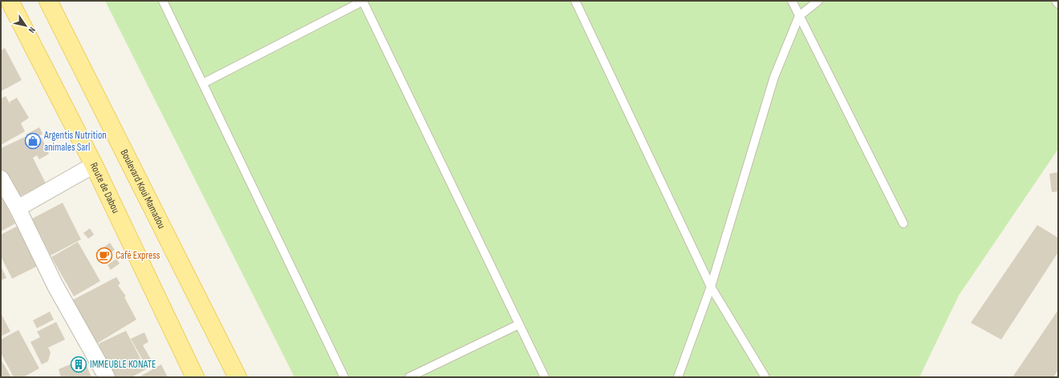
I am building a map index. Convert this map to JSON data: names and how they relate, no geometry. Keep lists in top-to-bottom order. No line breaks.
{"streets":{"main road":["Route de Dabou","Boulevard Koui Mamadou"]},"places":{"shop":["Argentis Nutrition animales Sarl"],"cafe":["Café Express"],"building":["IMMEUBLE KONATE"]},"north":"bottom right"}
